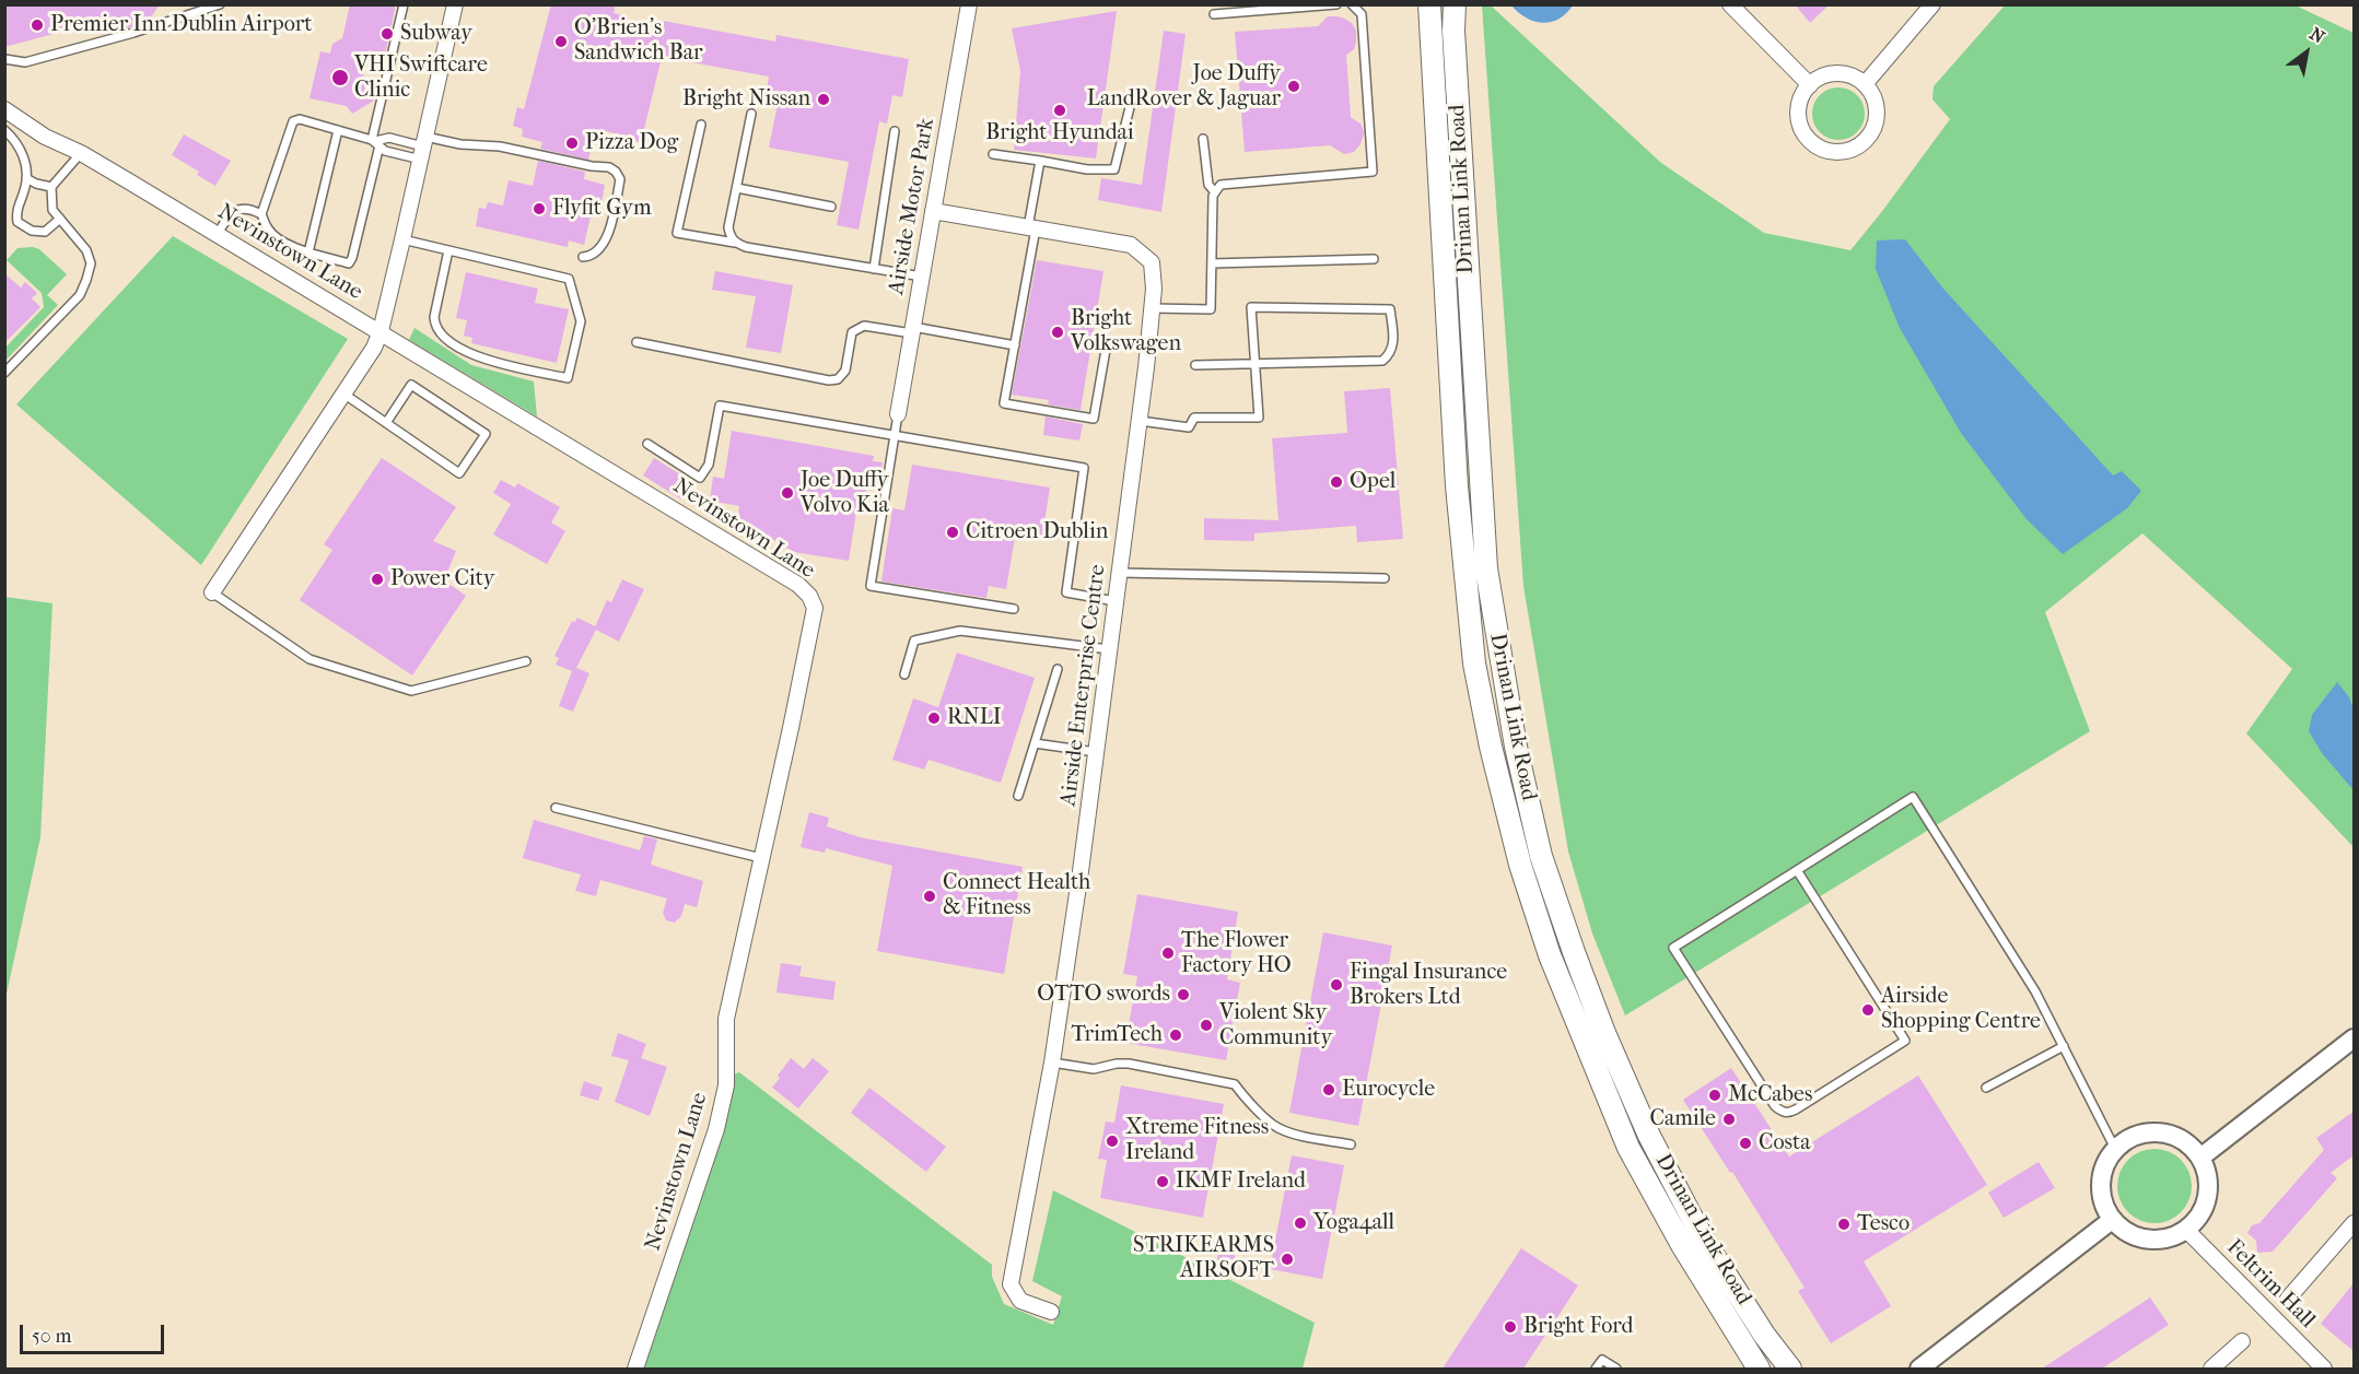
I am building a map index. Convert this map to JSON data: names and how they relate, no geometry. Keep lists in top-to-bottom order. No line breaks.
{"streets":{"main road":["Drinan Link Road"],"street":["Airside Motor Park","Nevinstown Lane","Airside Enterprise Centre","Feltrim Hall"]},"crossings":[["Airside Motor Park","Airside Enterprise Centre"]],"places":["Premier Inn Dublin Airport","Subway","O'Brien's Sandwich Bar","VHI Swiftcare Clinic","Joe Duffy LandRover & Jaguar","Bright Nissan","Bright Hyundai","Pizza Dog","Flyfit Gym","Bright Volkswagen","Opel","Joe Duffy Volvo Kia","Citroen Dublin","Power City","RNLI","Connect Health & Fitness","The Flower Factory HO","Fingal Insurance Brokers Ltd","OTTO swords","Airside Shopping Centre","Violent Sky Community","TrimTech","Eurocycle","McCabes","Camile","Xtreme Fitness Ireland","Costa","IKMF Ireland","Yoga4all","Tesco","STRIKEARMS AIRSOFT","Bright Ford"],"scale_bar":"50 m","north":"top right"}
